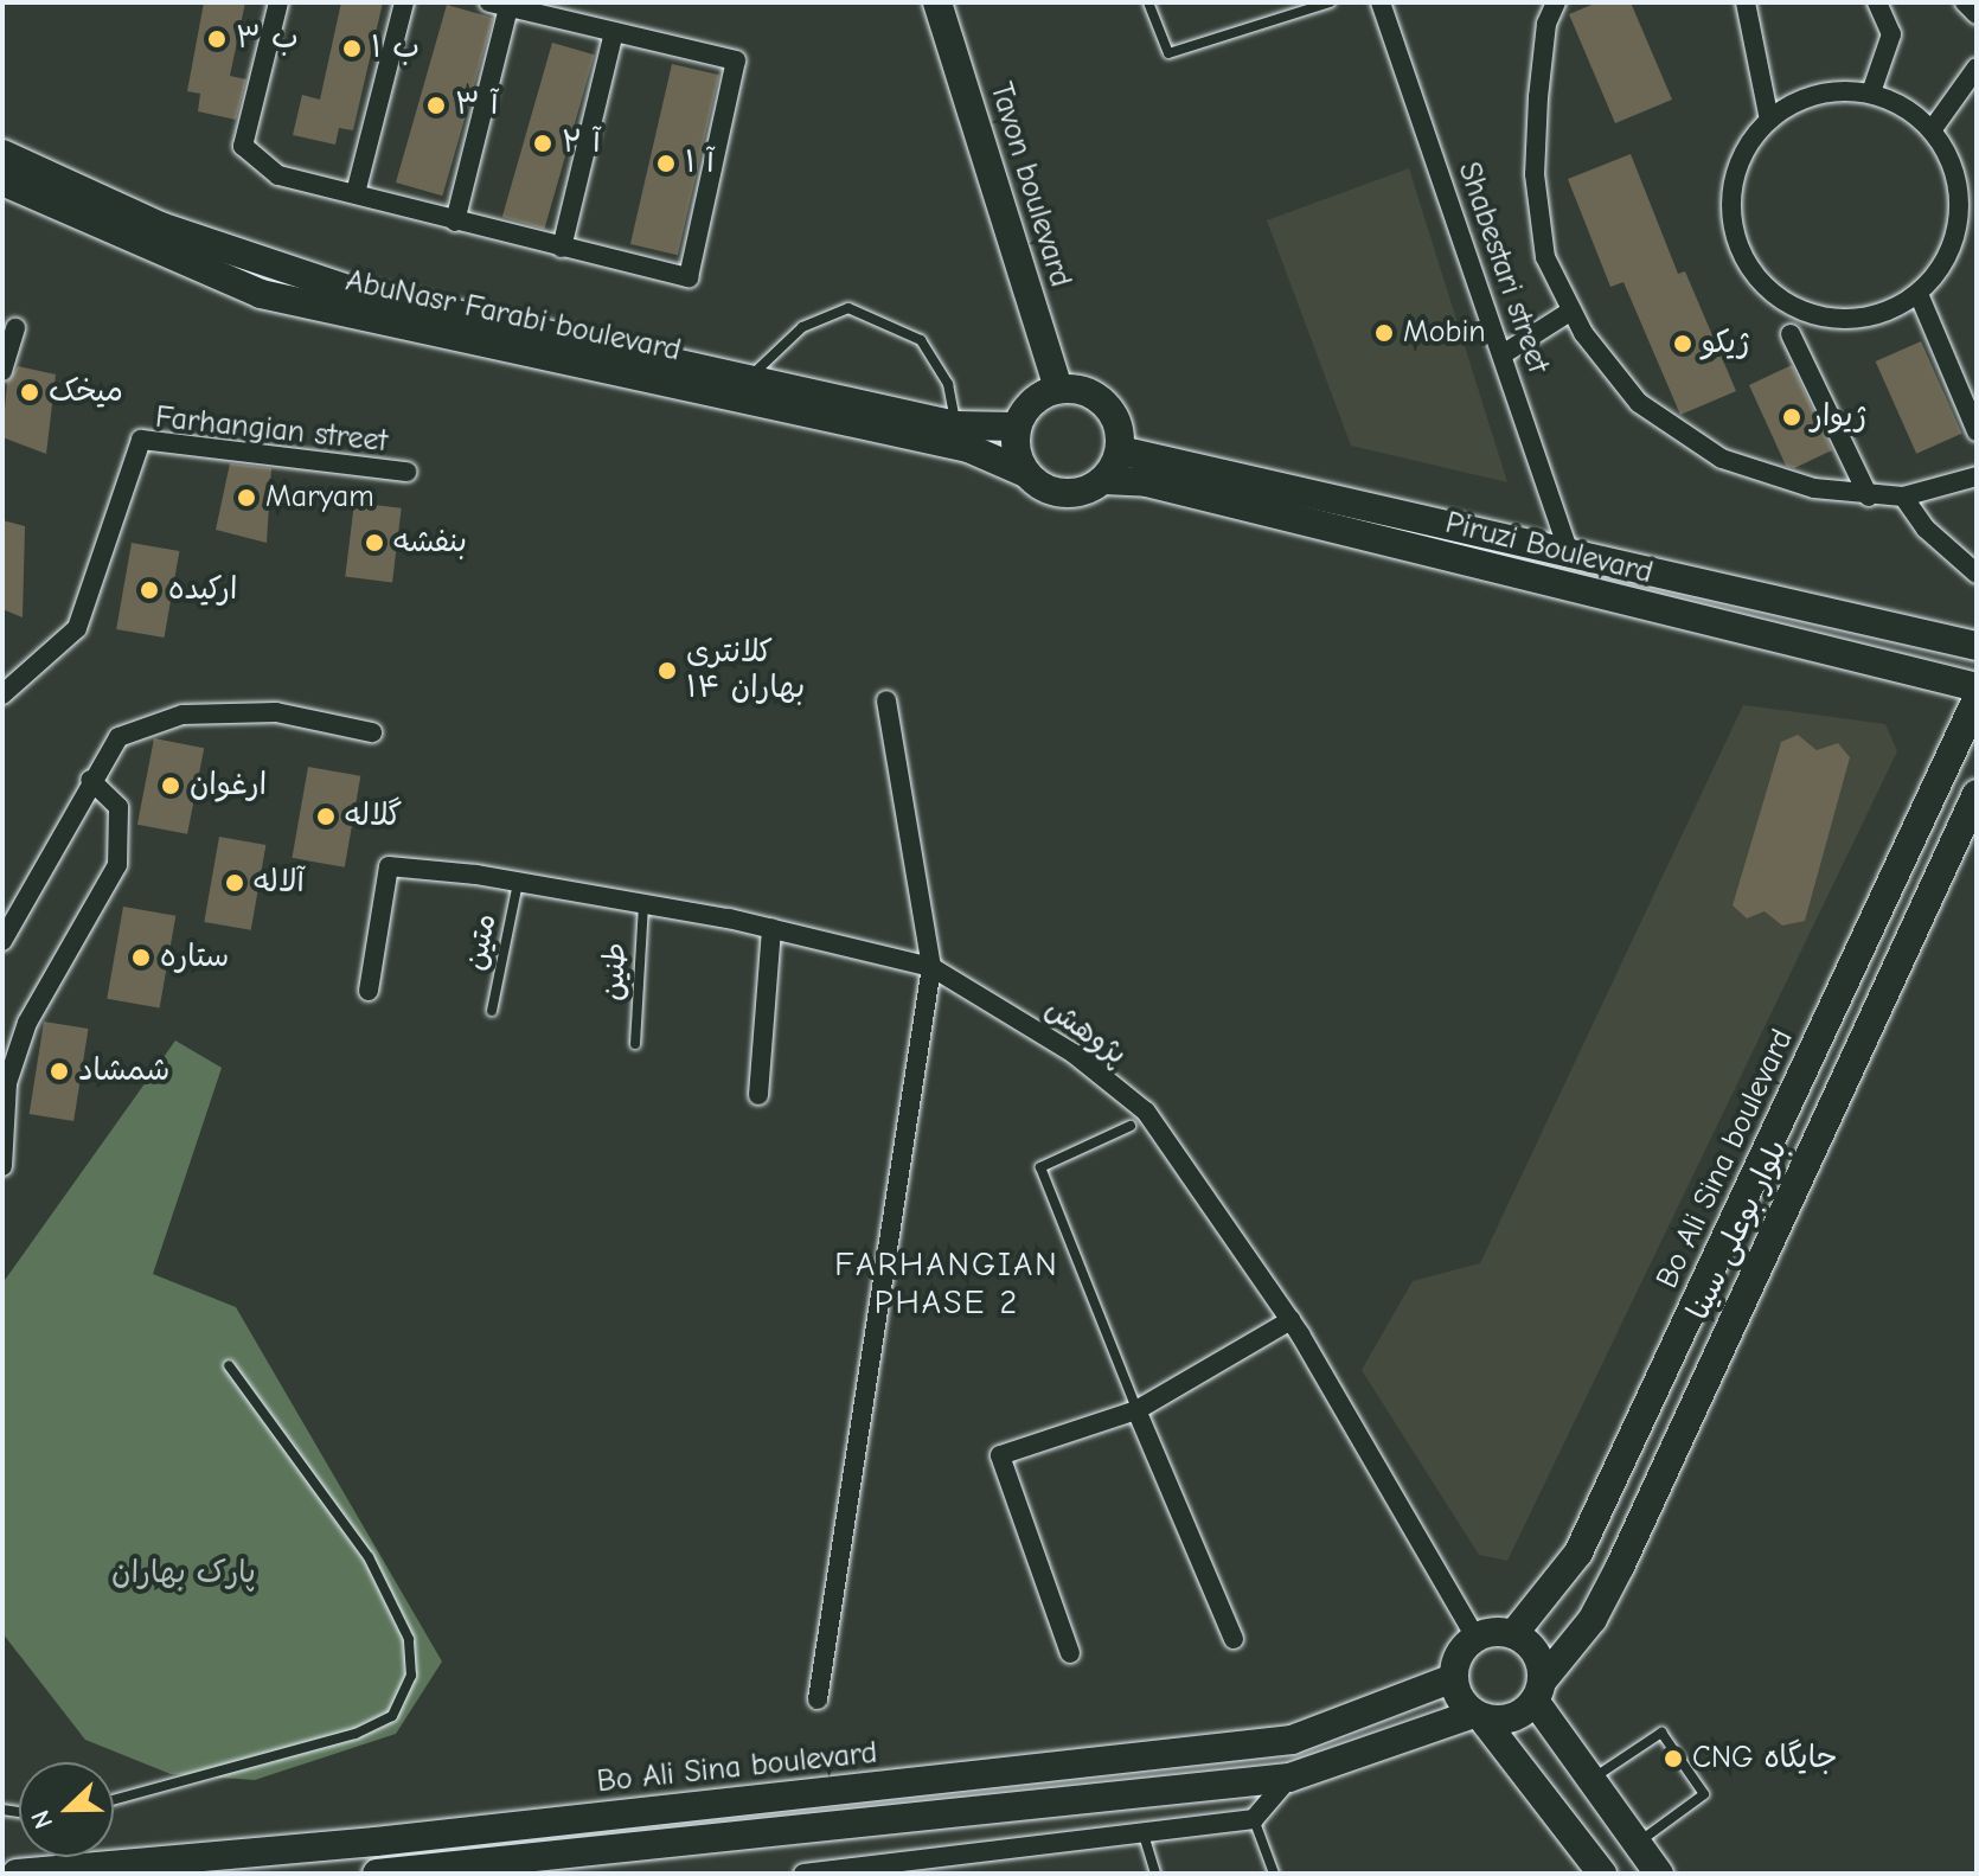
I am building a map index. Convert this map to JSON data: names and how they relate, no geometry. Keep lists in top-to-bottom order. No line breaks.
{"streets":{"street":["Tavon boulevard","Shabestari street","AbuNasr Farabi boulevard","Farhangian street","Piruzi Boulevard","پژوهش","Bo Ali Sina boulevard","بلوار بوعلی سینا"],"lane":["متین","طنین"]},"crossings":[["Tavon boulevard","AbuNasr Farabi boulevard"],["Tavon boulevard","Piruzi Boulevard"],["Shabestari street","Piruzi Boulevard"],["AbuNasr Farabi boulevard","Piruzi Boulevard"],["متین","پژوهش"],["طنین","پژوهش"],["پژوهش","Bo Ali Sina boulevard"],["پژوهش","بلوار بوعلی سینا"],["Bo Ali Sina boulevard","بلوار بوعلی سینا"]],"districts":["FARHANGIAN PHASE 2"],"parks":["پارک بهاران"],"places":["ب ۳","ب ۱","آ ۳","آ ۲","آ ۱","Mobin","ژیکو","میخک","ژیوار","Maryam","بنفشه","ارکیده","کلانتری ۱۴ بهاران","ارغوان","گلاله","آلاله","ستاره","شمشاد","CNG جایگاه"],"north":"left"}
